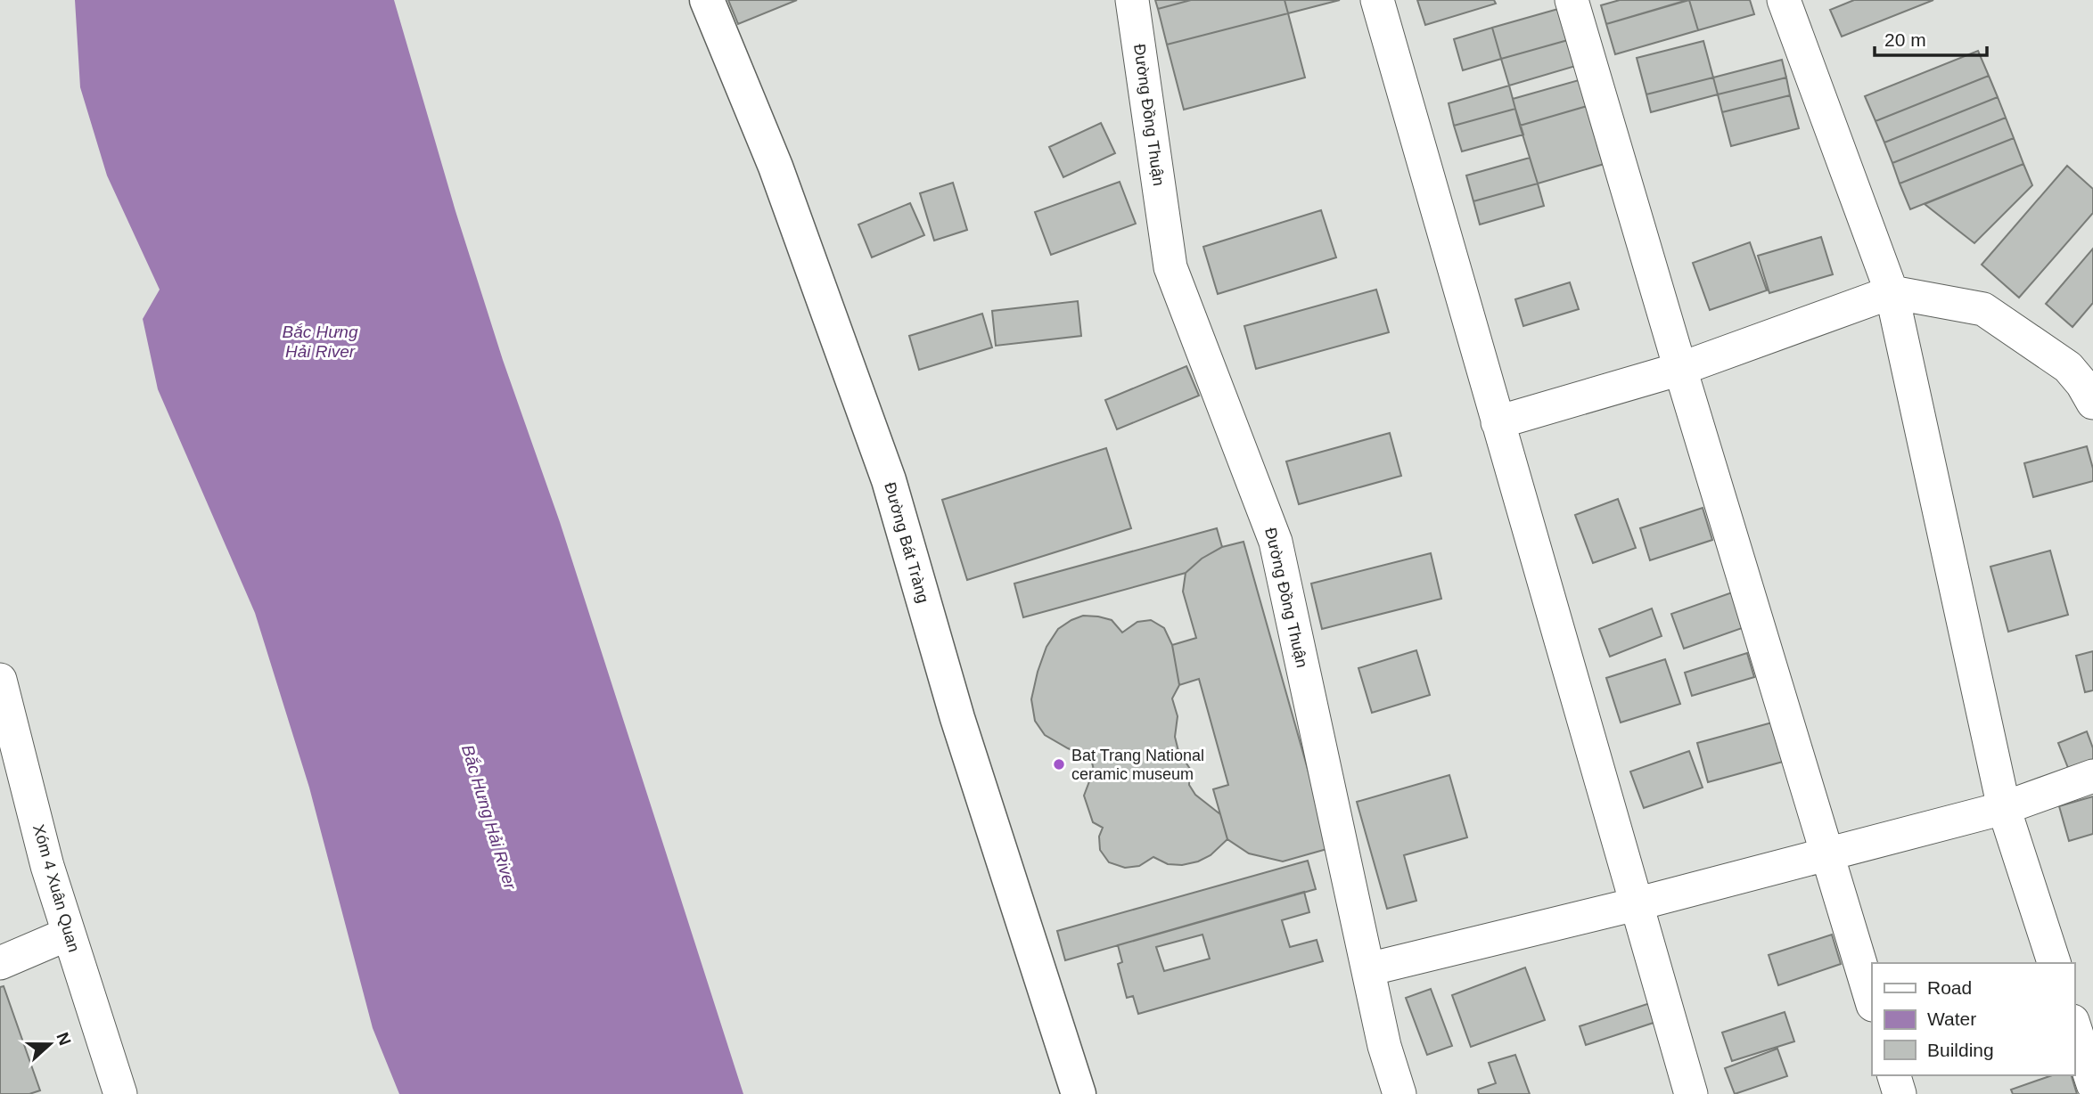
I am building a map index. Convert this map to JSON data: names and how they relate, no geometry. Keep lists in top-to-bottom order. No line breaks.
{"streets":{"street":["Đường Đồng Thuận","Đường Bát Tràng","Xóm 4 Xuân Quan"]},"water":["Bắc Hưng Hải River"],"places":["Bat Trang National ceramic museum"],"legend":["Road","Water","Building"],"scale_bar":"20 m","north":"right"}
